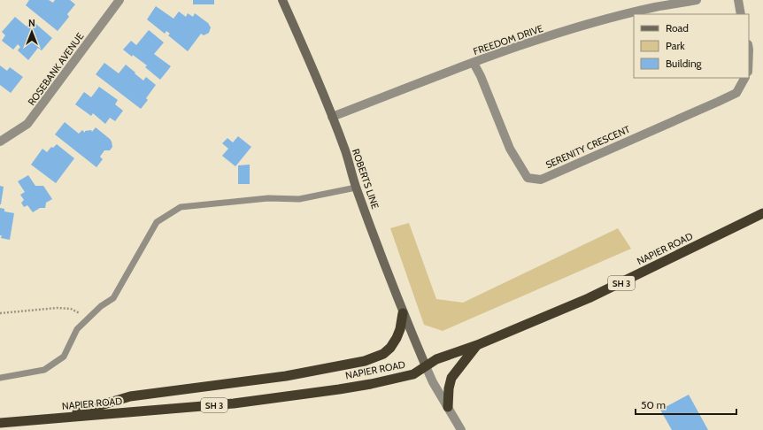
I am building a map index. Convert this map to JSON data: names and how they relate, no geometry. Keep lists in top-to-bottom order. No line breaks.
{"streets":{"highway":["NAPIER ROAD","SH 3"],"main road":["ROBERTS LINE"],"street":["FREEDOM DRIVE","ROSEBANK AVENUE","SERENITY CRESCENT"]},"crossings":[["FREEDOM DRIVE","SERENITY CRESCENT"],["FREEDOM DRIVE","ROBERTS LINE"],["ROBERTS LINE","NAPIER ROAD"]],"legend":["Road","Park","Building"],"scale_bar":"50 m","north":"top"}
